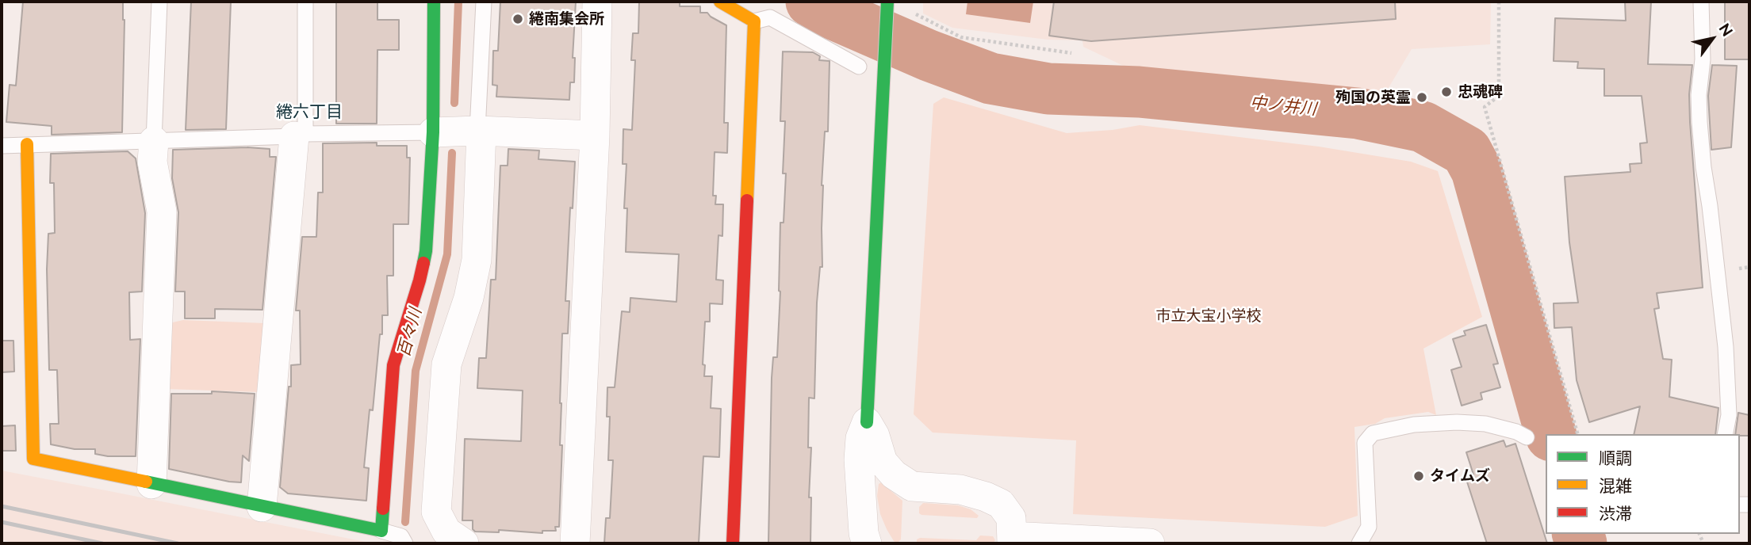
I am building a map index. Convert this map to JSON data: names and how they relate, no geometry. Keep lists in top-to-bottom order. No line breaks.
{"districts":["綣六丁目"],"water":["中ノ井川","百々川"],"parks":["市立大宝小学校"],"places":["綣南集会所","忠魂碑","殉国の英霊","タイムズ"],"legend":["順調","混雑","渋滞"],"north":"top right"}
